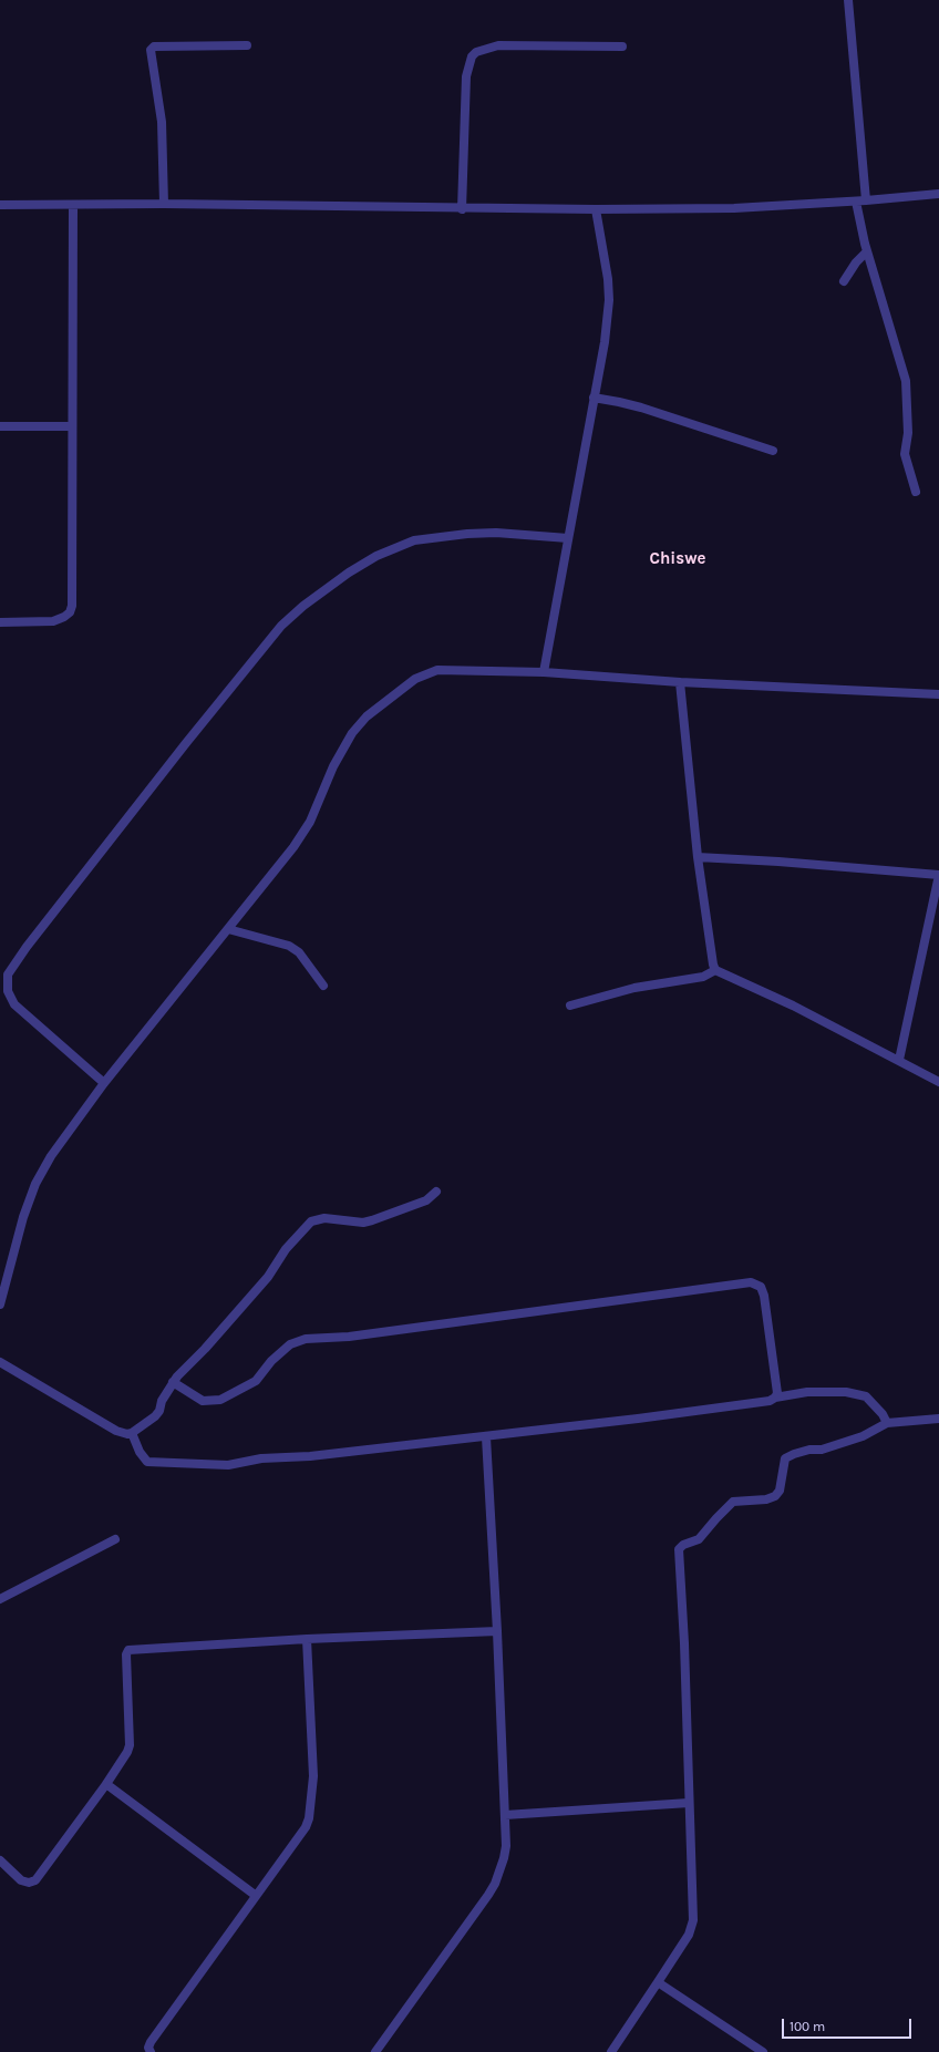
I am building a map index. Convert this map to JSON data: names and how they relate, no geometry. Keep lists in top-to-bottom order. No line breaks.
{"districts":["Chiswe"],"scale_bar":"100 m"}
